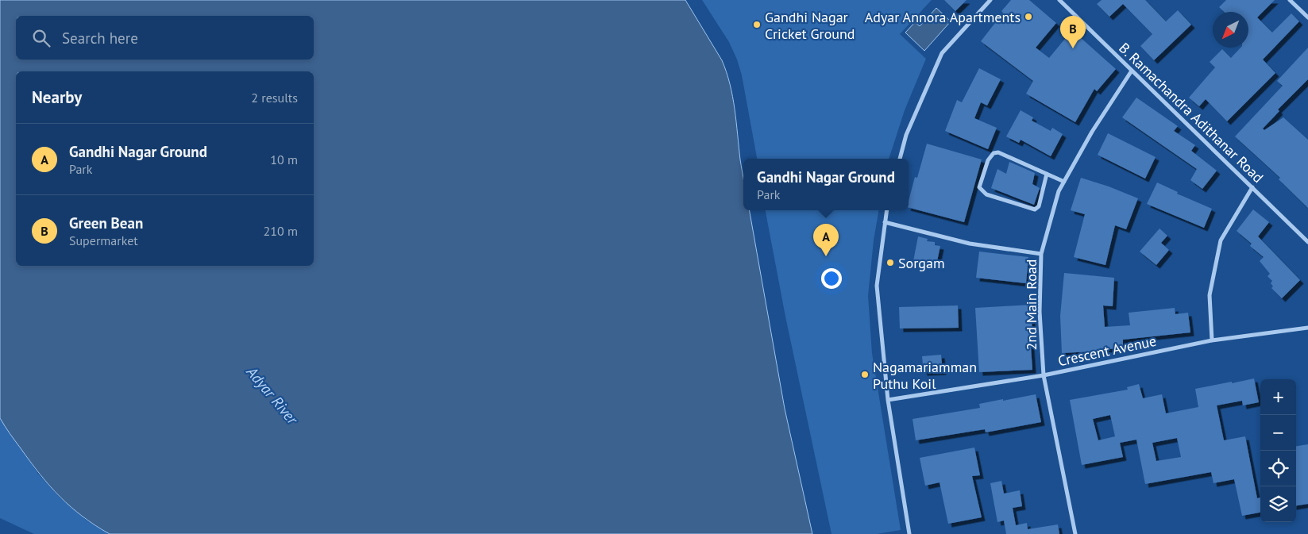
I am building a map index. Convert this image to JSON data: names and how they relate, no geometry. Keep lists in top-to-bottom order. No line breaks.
{"streets":{"street":["B. Ramachandra Adithanar Road","2nd Main Road","Crescent Avenue"]},"crossings":[["B. Ramachandra Adithanar Road","2nd Main Road"],["2nd Main Road","Crescent Avenue"]],"water":["Adyar River"],"places":["Adyar Annora Apartments","Gandhi Nagar Cricket Ground","Sorgam","Nagamariamman Puthu Koil"],"north":"bottom left","page":{"pins":["B","A"],"search":"Search here","heading":["Nearby","2 results"],"list":[{"mark":"A","name":"Gandhi Nagar Ground","note":"Park","value":"10 m"},{"mark":"B","name":"Green Bean","note":"Supermarket","value":"210 m"}],"popup":["Gandhi Nagar Ground","Park"],"map_buttons":["+","−"]}}
